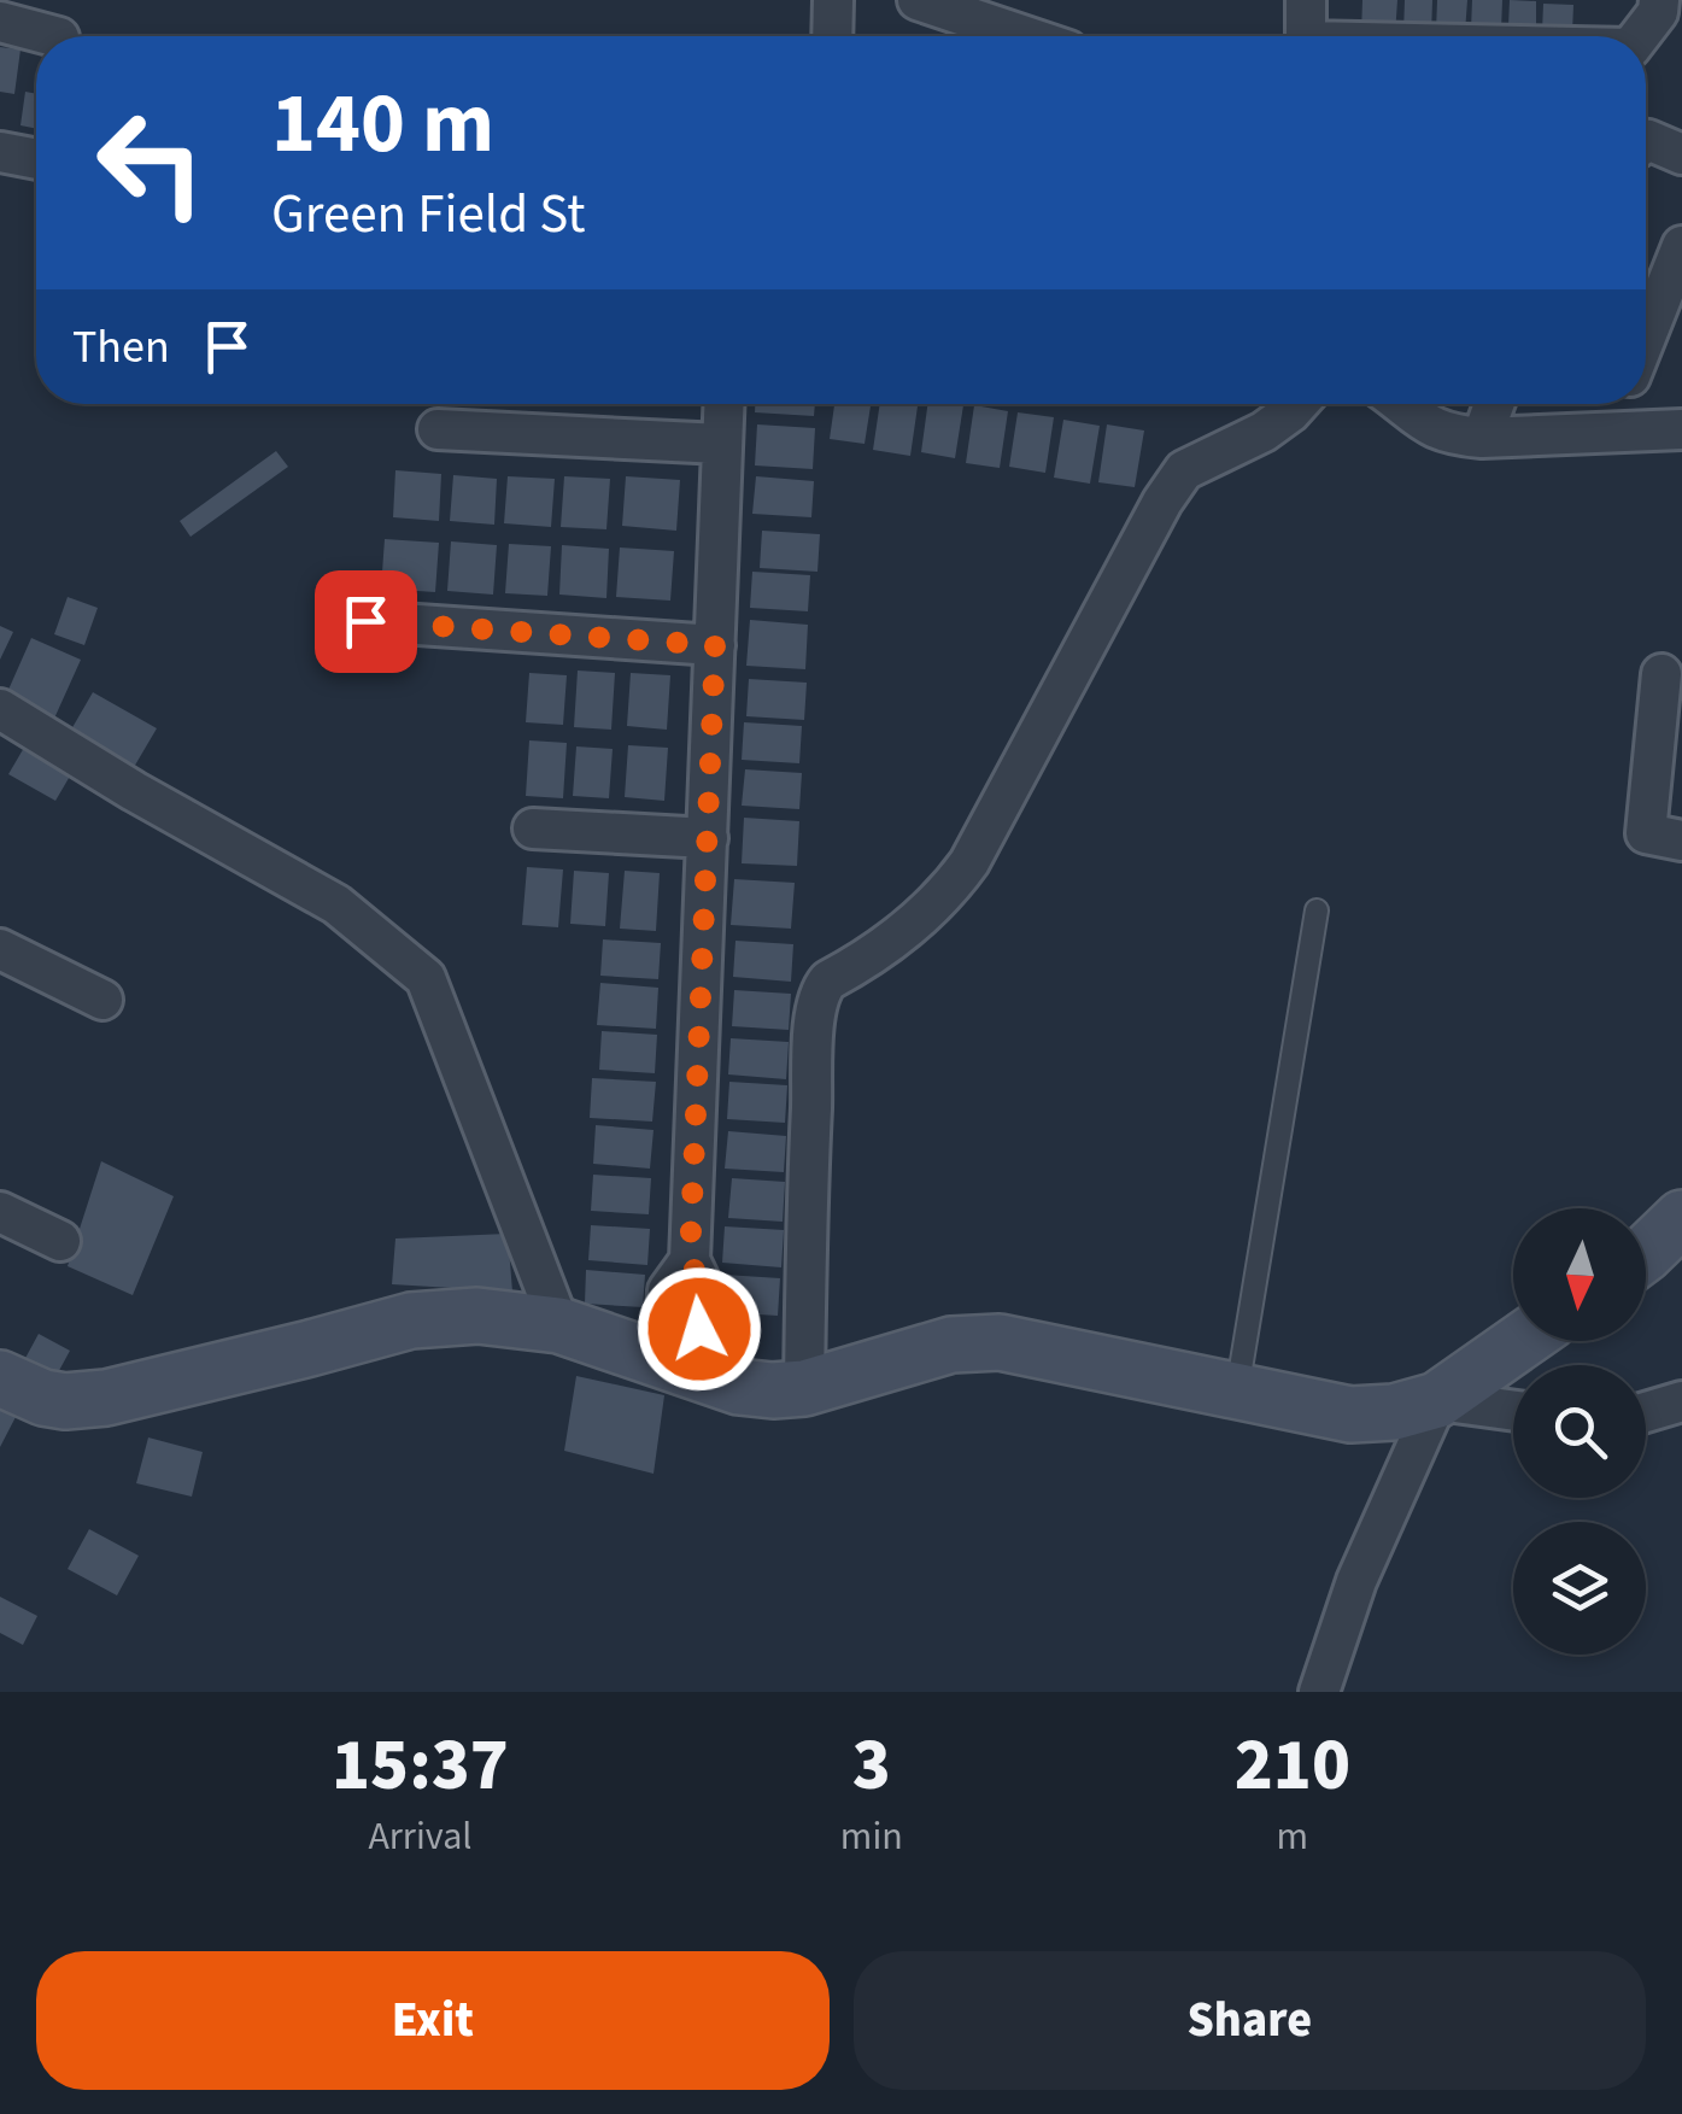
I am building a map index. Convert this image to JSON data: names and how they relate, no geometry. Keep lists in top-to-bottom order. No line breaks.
{"north":"bottom","page":{"turn":["140 m","Green Field St"],"then":"Then","eta":["15:37","Arrival","3","min","210","m"],"buttons":["Exit","Share"]}}
